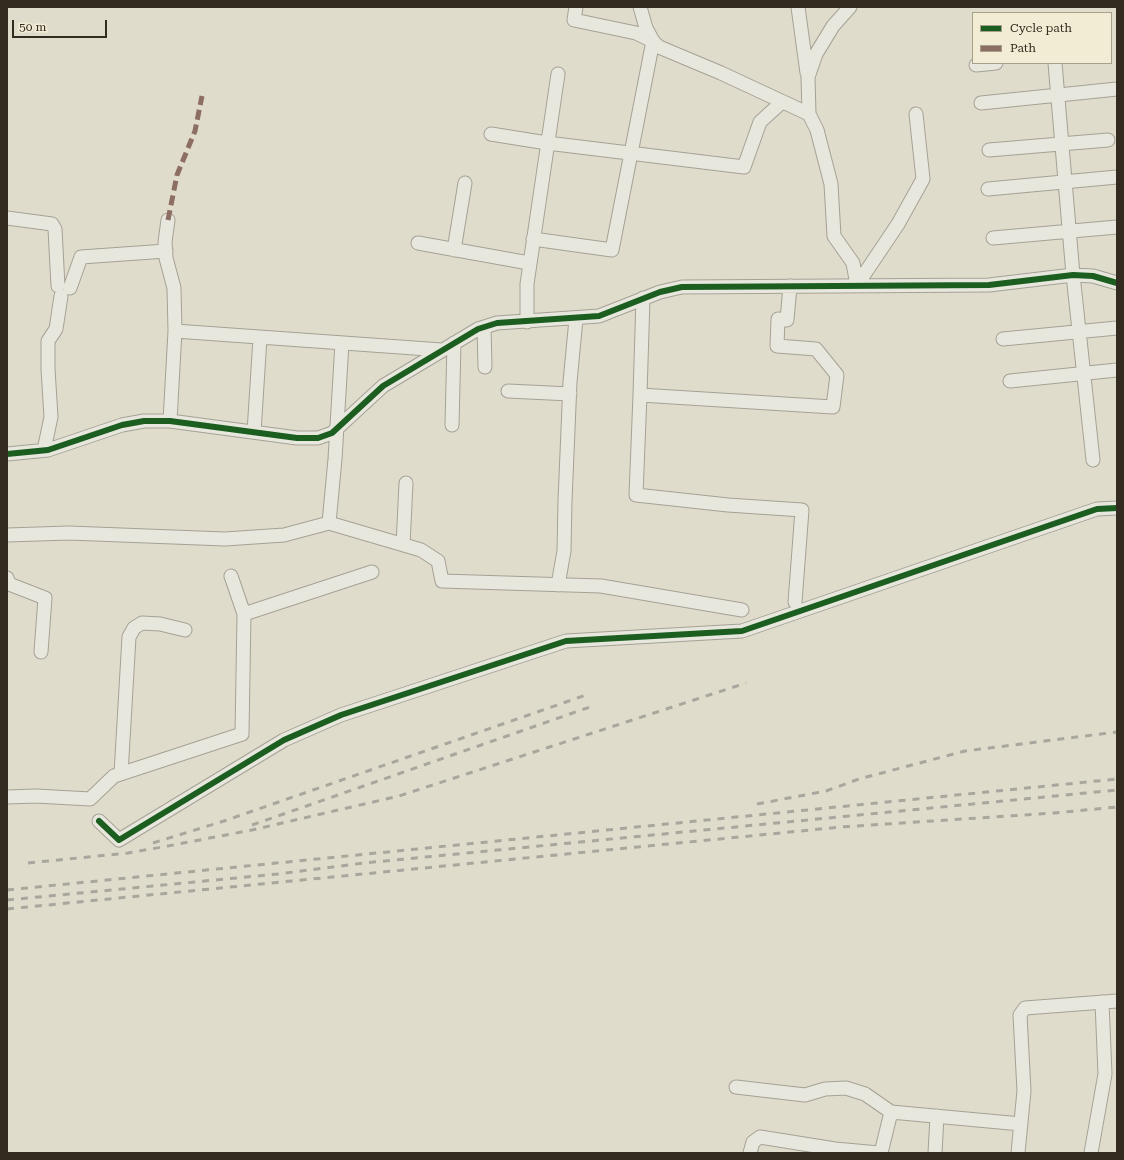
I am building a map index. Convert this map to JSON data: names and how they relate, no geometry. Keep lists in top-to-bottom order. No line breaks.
{"legend":["Cycle path","Path"],"scale_bar":"50 m"}
